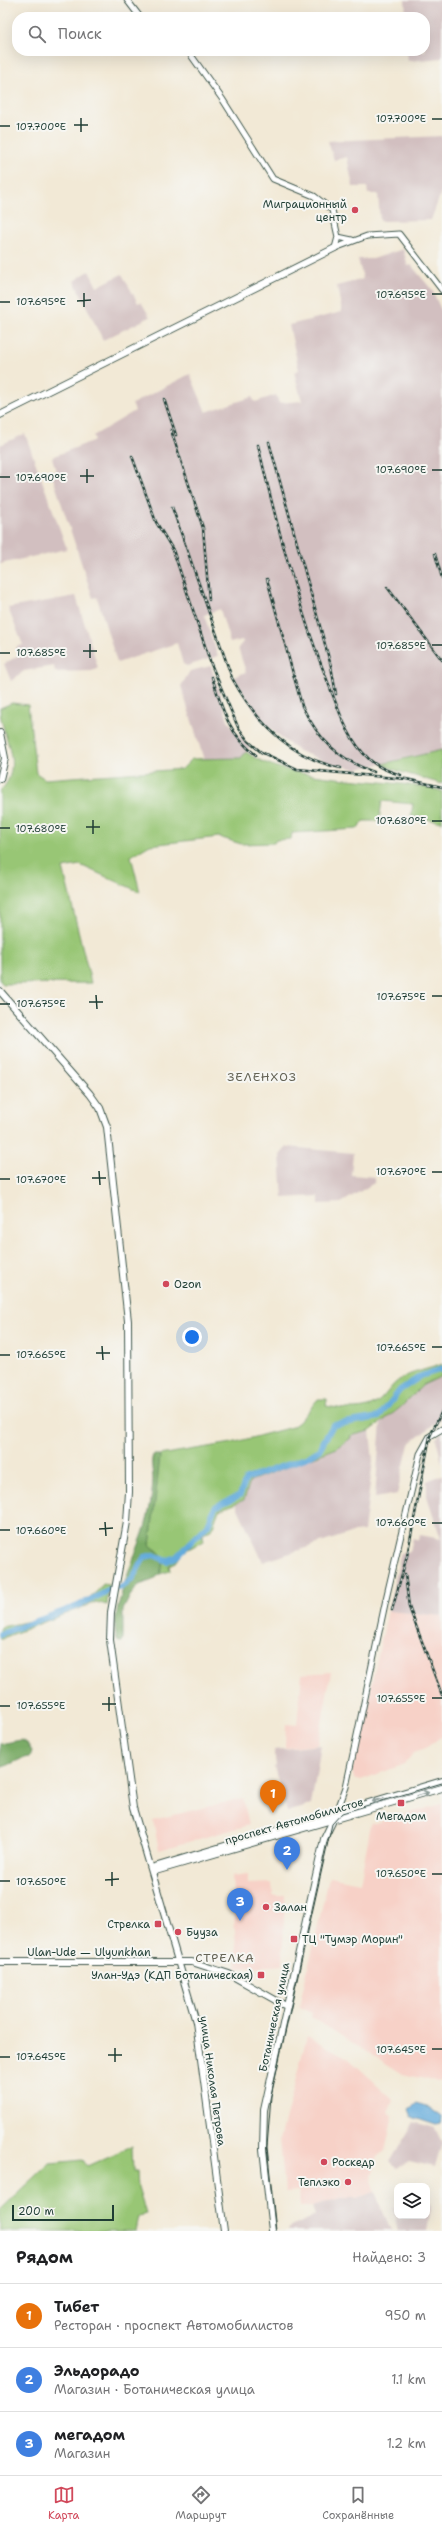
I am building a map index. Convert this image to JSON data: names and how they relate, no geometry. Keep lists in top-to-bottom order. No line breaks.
{"streets":{"main road":["проспект Автомобилистов","Ulan-Ude — Ulyunkhan","Ботаническая улица","улица Николая Петрова"]},"crossings":[["проспект Автомобилистов","Ботаническая улица"],["проспект Автомобилистов","улица Николая Петрова"],["Ulan-Ude — Ulyunkhan","Ботаническая улица"],["Ulan-Ude — Ulyunkhan","улица Николая Петрова"]],"districts":["ЗЕЛЕНХОЗ","СТРЕЛКА"],"places":{"other":["Миграционный центр","Ozon","Залан","Бууза","Роскедр","Теплэко"],"transit":["Мегадом","Стрелка","ТЦ \"Тумэр Морин\"","Улан-Удэ (КДП Ботаническая)"]},"scale_bar":"200 m","page":{"search":"Поиск","pins":["1","2","3"],"scale":"200 m","heading":["Рядом","Найдено: 3"],"list":[{"mark":"1","name":"Тибет","note":"Ресторан · проспект Автомобилистов","value":"950 m"},{"mark":"2","name":"Эльдорадо","note":"Магазин · Ботаническая улица","value":"1.1 km"},{"mark":"3","name":"мегадом","note":"Магазин","value":"1.2 km"}],"nav":["Карта","Маршрут","Сохранённые"]},"coordinates":["107.700°E","107.695°E","107.690°E","107.685°E","107.680°E","107.675°E","107.670°E","107.665°E","107.660°E","107.655°E","107.650°E","107.645°E"]}
